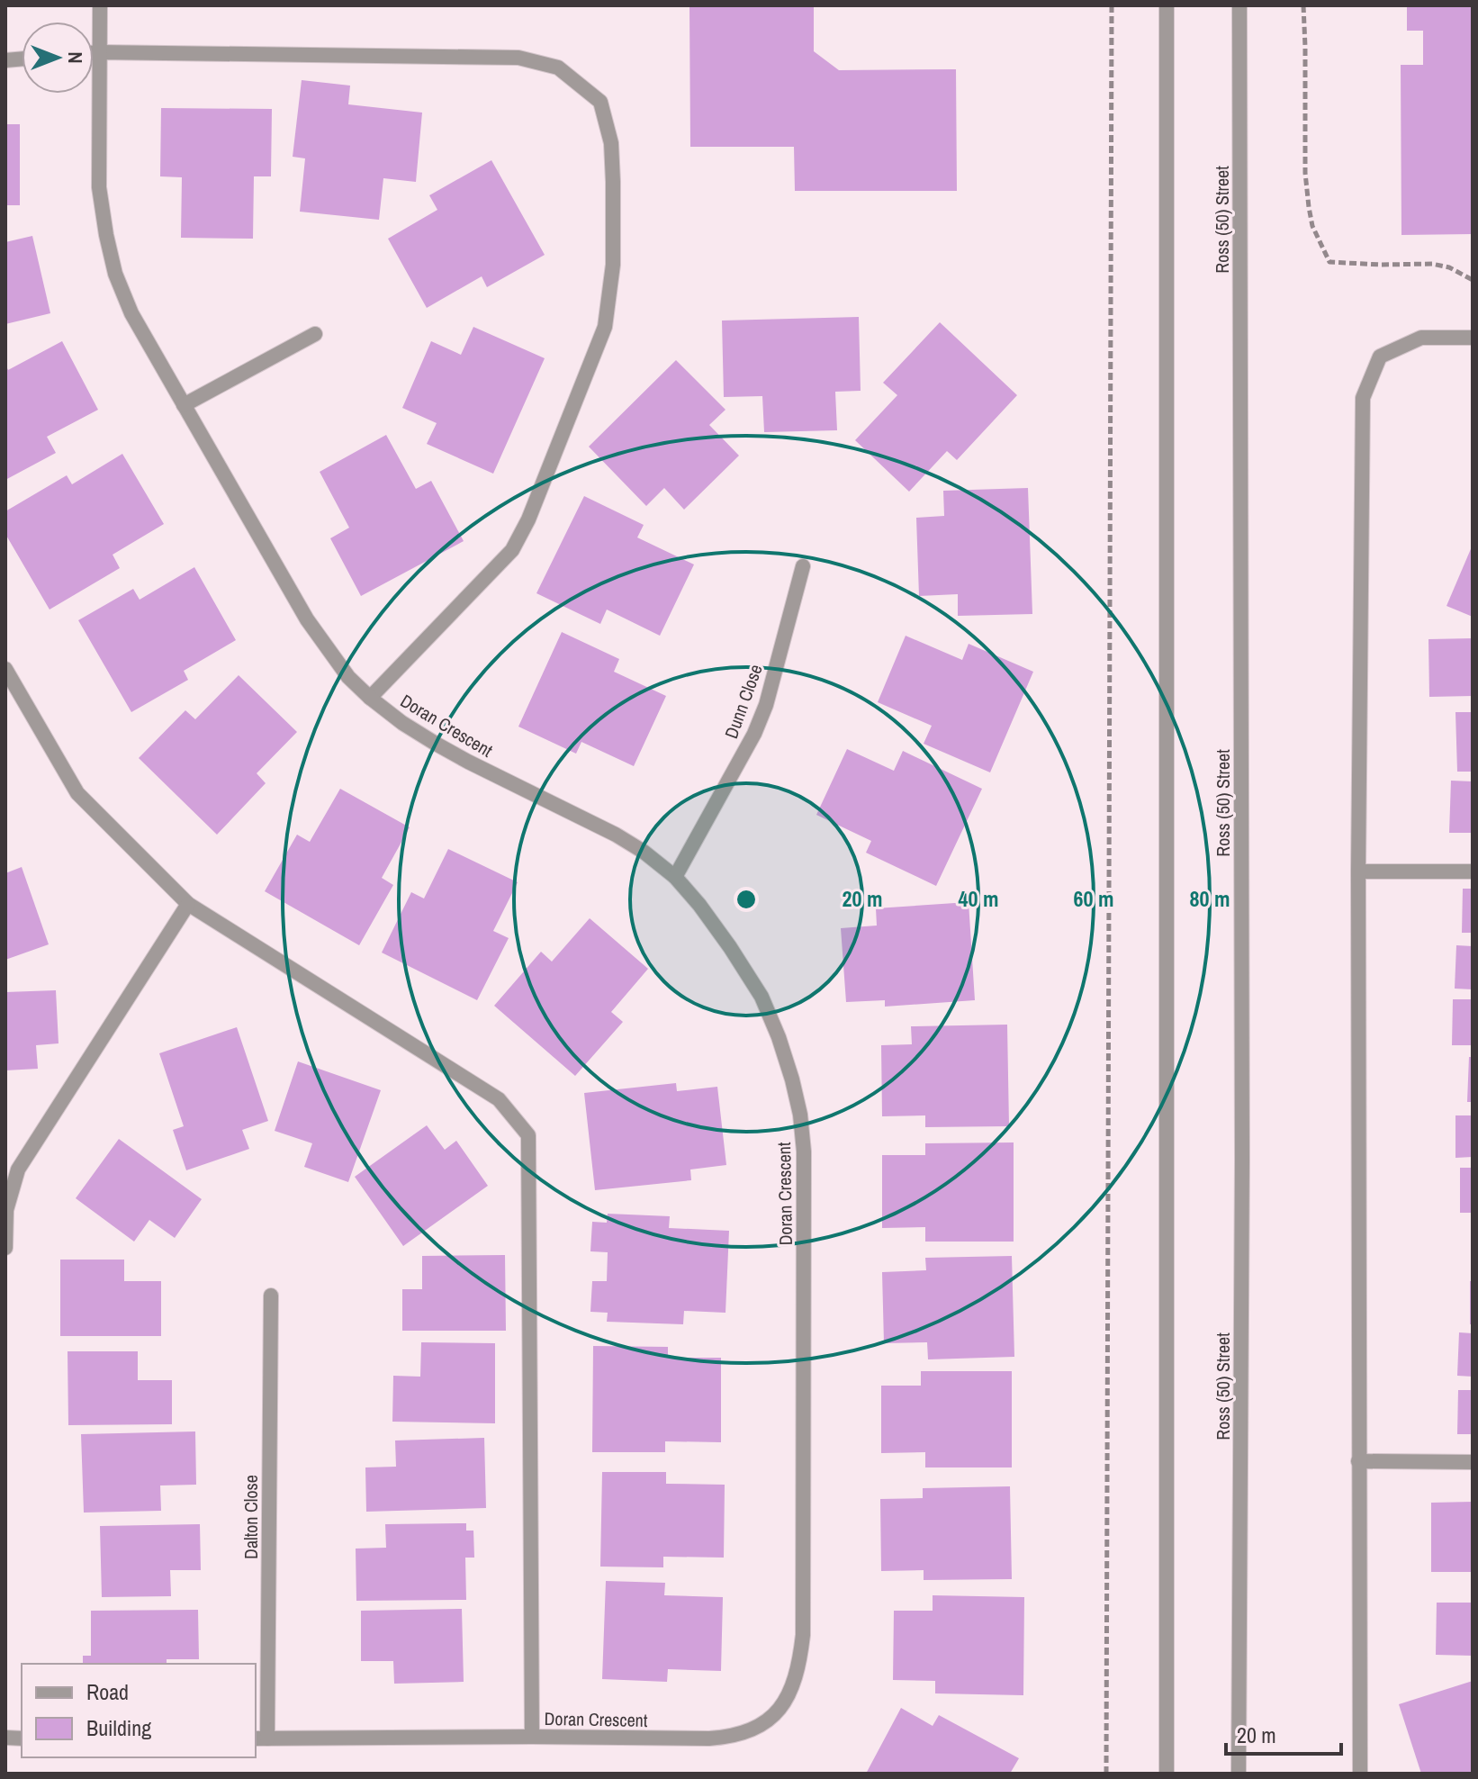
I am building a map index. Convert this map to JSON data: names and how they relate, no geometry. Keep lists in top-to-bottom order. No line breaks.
{"streets":{"street":["Ross (50) Street","Dunn Close","Doran Crescent","Dalton Close"]},"crossings":[["Dunn Close","Doran Crescent"],["Doran Crescent","Dalton Close"]],"legend":["Road","Building"],"scale_bar":"20 m","north":"right","rings":["20 m","40 m","60 m","80 m"]}
